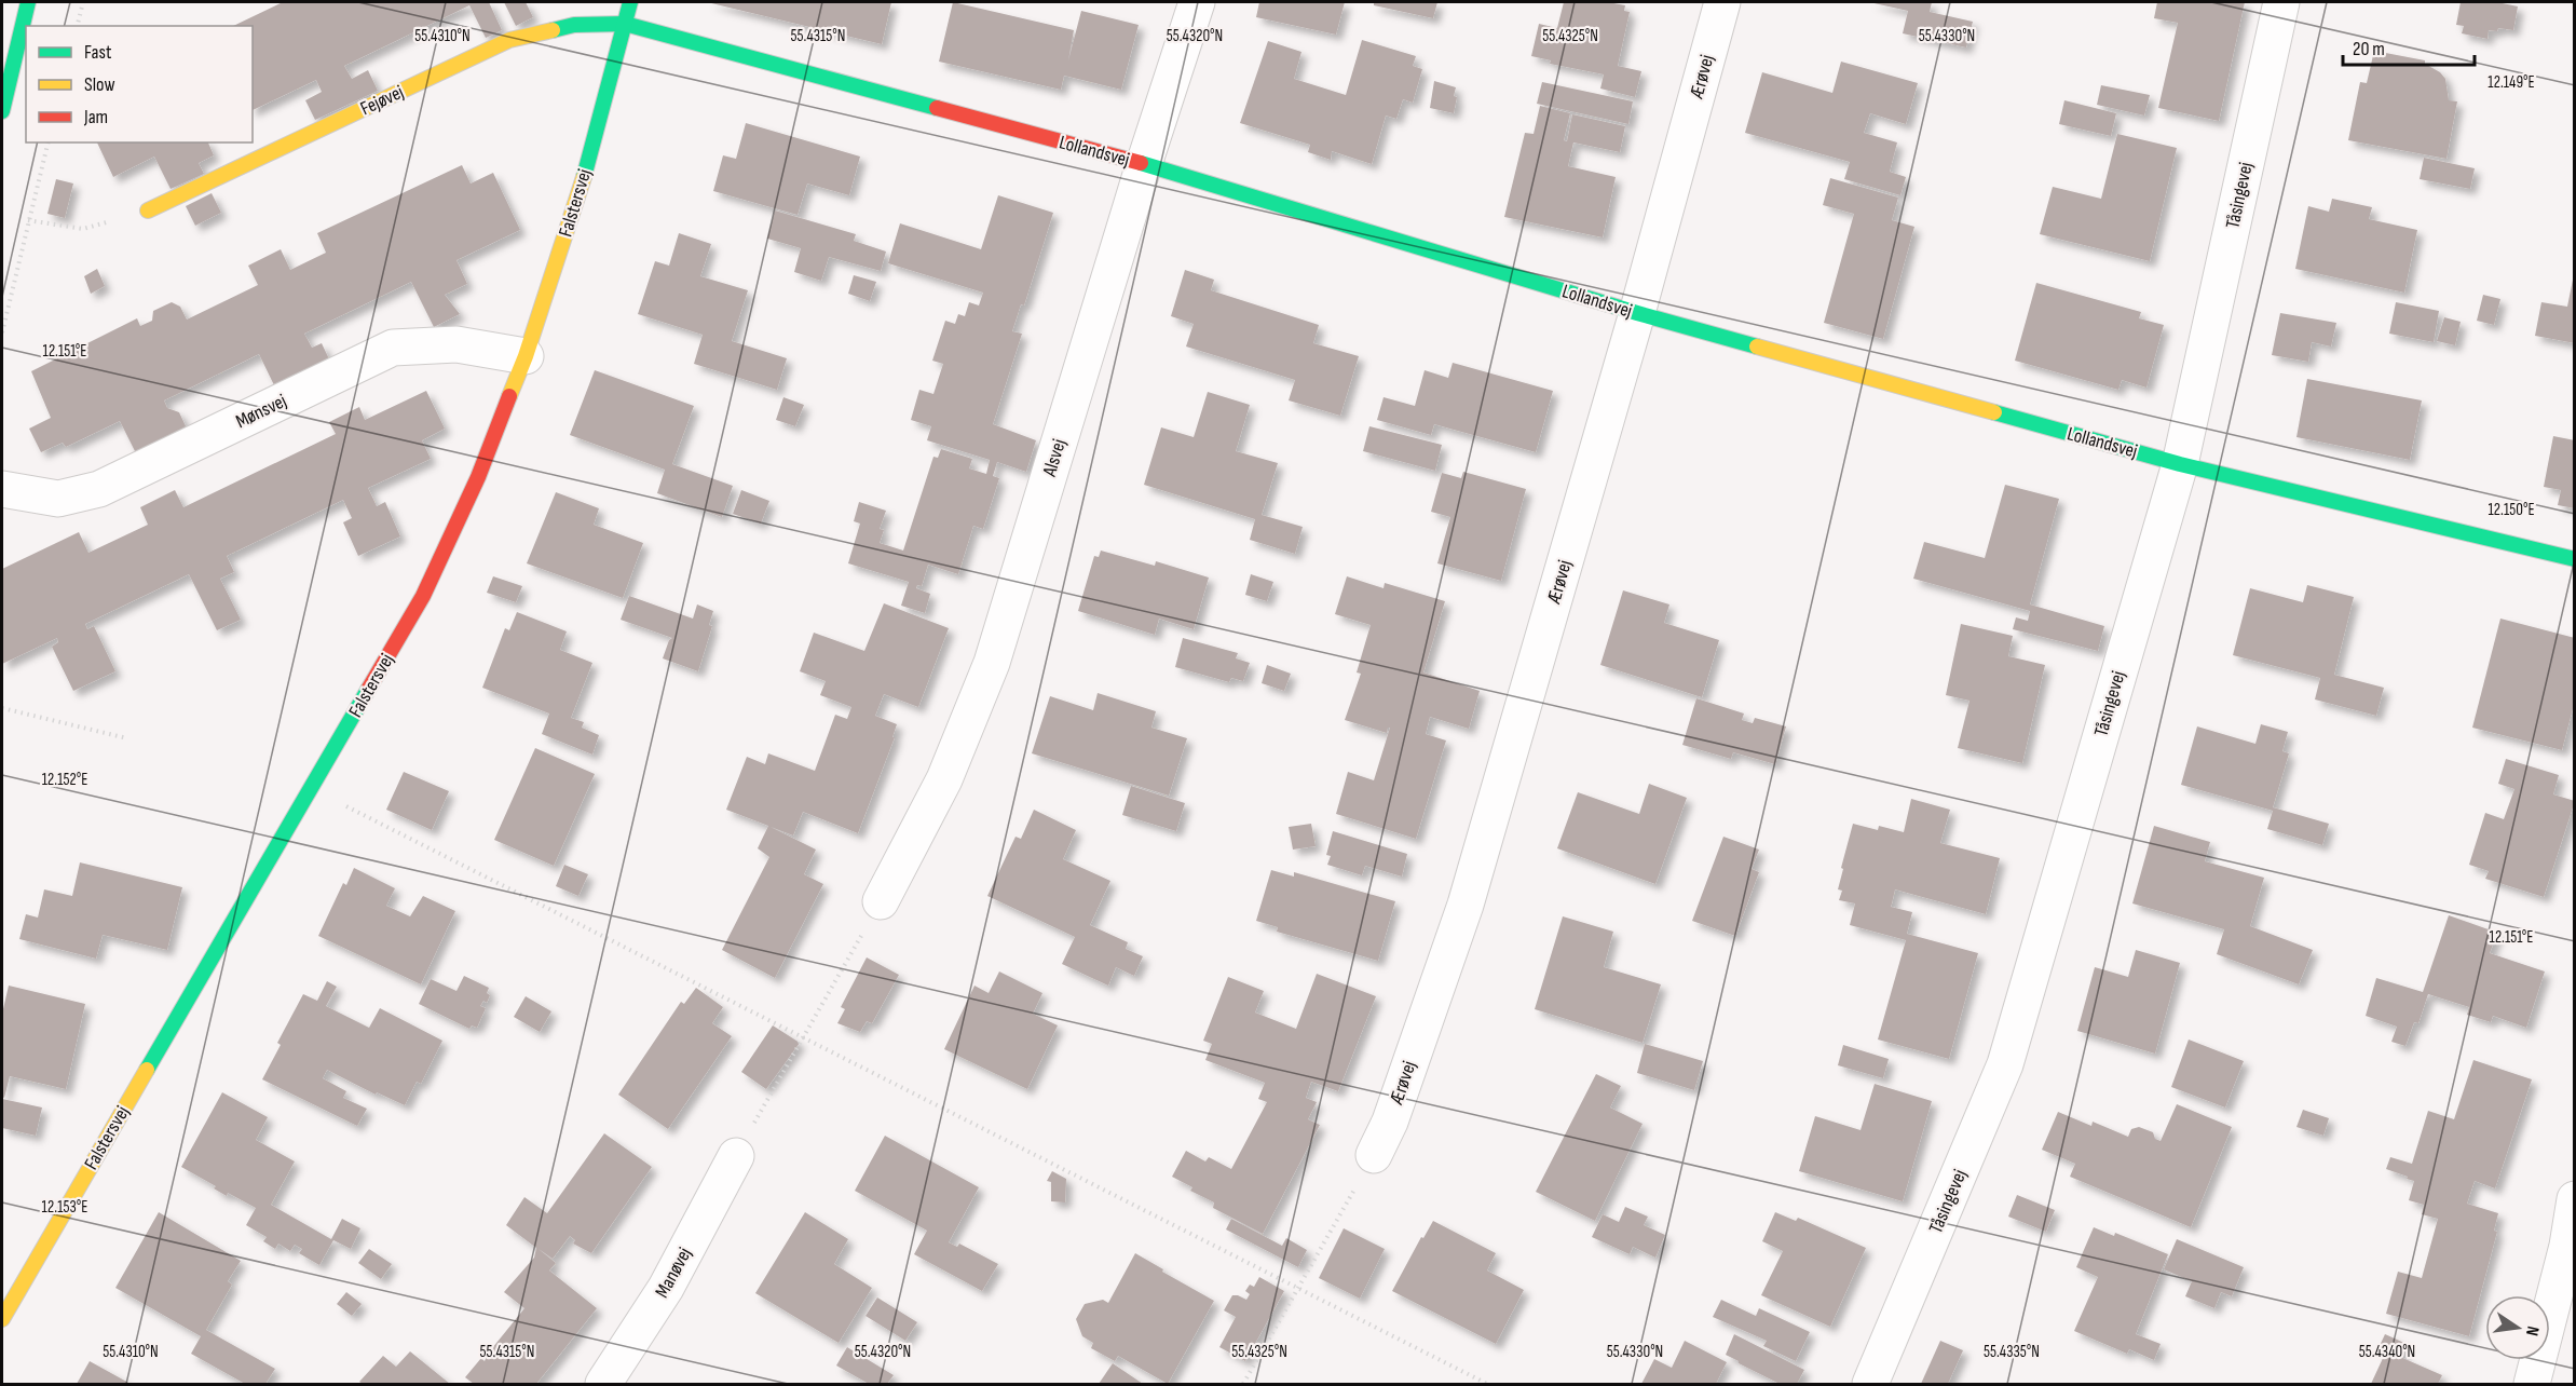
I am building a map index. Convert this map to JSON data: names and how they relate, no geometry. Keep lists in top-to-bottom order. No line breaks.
{"streets":{"street":["Ærøvej","Fejøvej","Lollandsvej","Tåsingevej","Falstersvej","Mønsvej","Alsvej","Manøvej"]},"crossings":[["Ærøvej","Lollandsvej"],["Fejøvej","Lollandsvej"],["Fejøvej","Falstersvej"],["Lollandsvej","Tåsingevej"],["Lollandsvej","Falstersvej"],["Lollandsvej","Alsvej"],["Falstersvej","Mønsvej"]],"legend":["Fast","Slow","Jam"],"scale_bar":"20 m","north":"right","coordinates":["55.4310°N","55.4315°N","55.4320°N","55.4325°N","55.4330°N","12.149°E","12.151°E","12.150°E","12.152°E","12.153°E","55.4335°N","55.4340°N"]}
